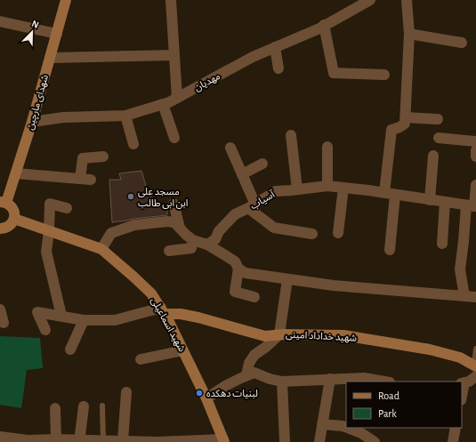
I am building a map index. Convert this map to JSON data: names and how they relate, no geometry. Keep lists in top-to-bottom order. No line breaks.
{"streets":{"street":["مهدیان","شهدای مارچین","آسیاب","شهید اسماعیلی","شهید خداداد امینی"]},"crossings":[["مهدیان","شهدای مارچین"],["شهید اسماعیلی","شهید خداداد امینی"]],"places":["مسجد علی ابن ابی طالب","لبنیات دهکده"],"legend":["Road","Park"],"north":"top right"}
